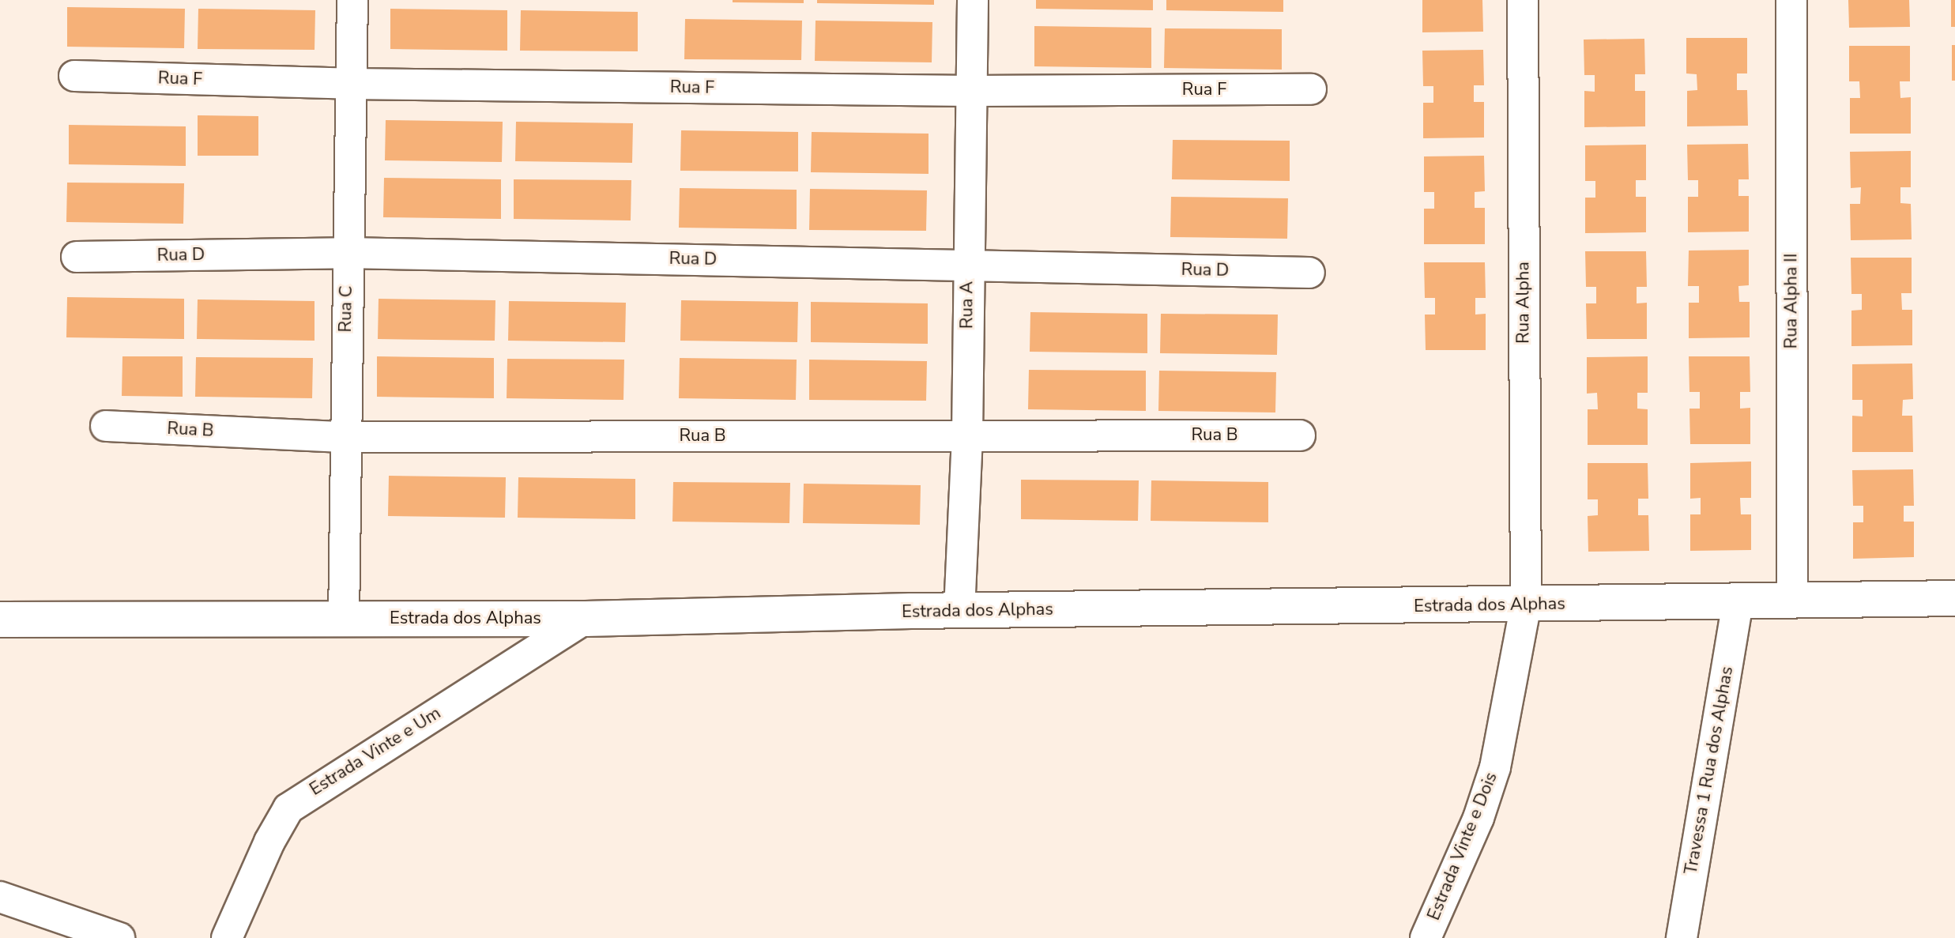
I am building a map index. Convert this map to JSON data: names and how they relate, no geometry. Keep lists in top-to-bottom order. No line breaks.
{"streets":{"street":["Rua F","Rua D","Rua Alpha II","Rua Alpha","Rua A","Rua C","Rua B","Estrada dos Alphas","Estrada Vinte e Um","Travessa 1 Rua dos Alphas","Estrada Vinte e Dois"]},"crossings":[["Rua F","Rua A"],["Rua F","Rua C"],["Rua D","Rua A"],["Rua D","Rua C"],["Rua Alpha II","Estrada dos Alphas"],["Rua Alpha","Estrada dos Alphas"],["Rua Alpha","Estrada Vinte e Dois"],["Rua A","Rua B"],["Rua A","Estrada dos Alphas"],["Rua C","Rua B"],["Rua C","Estrada dos Alphas"],["Estrada dos Alphas","Estrada Vinte e Um"],["Estrada dos Alphas","Travessa 1 Rua dos Alphas"],["Estrada dos Alphas","Estrada Vinte e Dois"]]}
